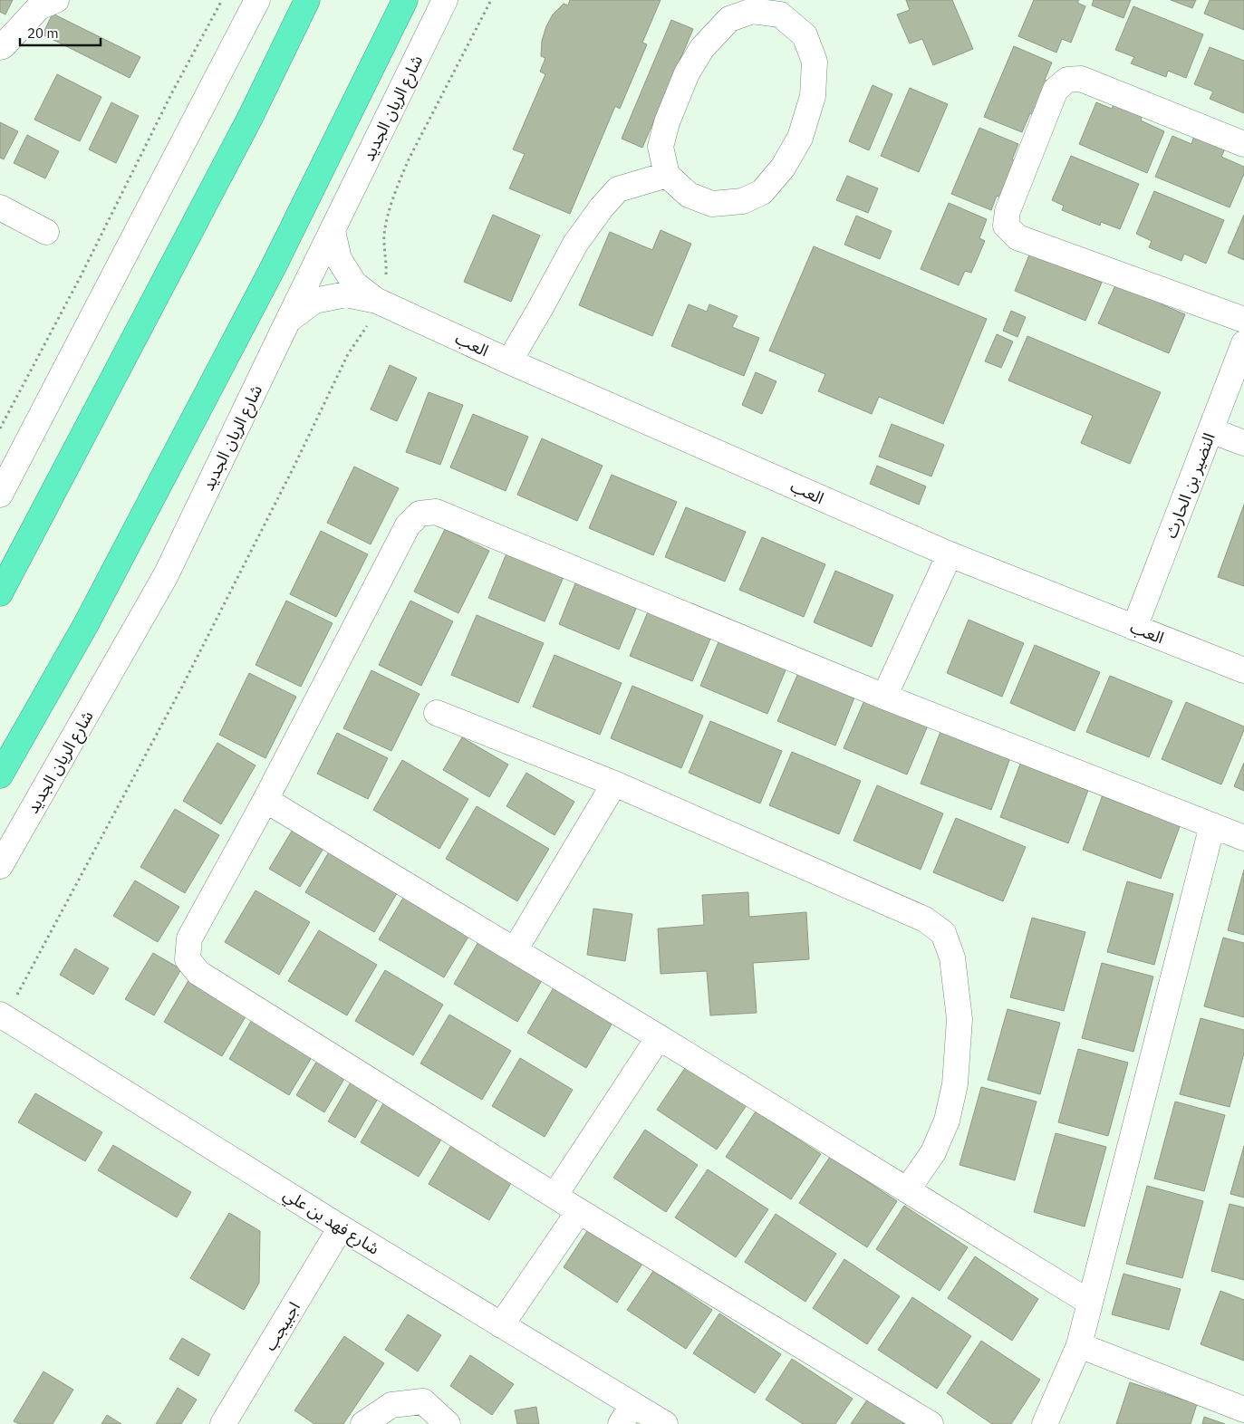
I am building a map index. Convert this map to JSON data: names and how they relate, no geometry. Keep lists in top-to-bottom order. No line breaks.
{"streets":{"street":["شارع الريان الجديد","العب","النضير بن الحارث","شارع فهد بن علي","اجبيجب"]},"crossings":[["شارع الريان الجديد","العب"],["العب","النضير بن الحارث"],["شارع فهد بن علي","اجبيجب"]],"scale_bar":"20 m"}
